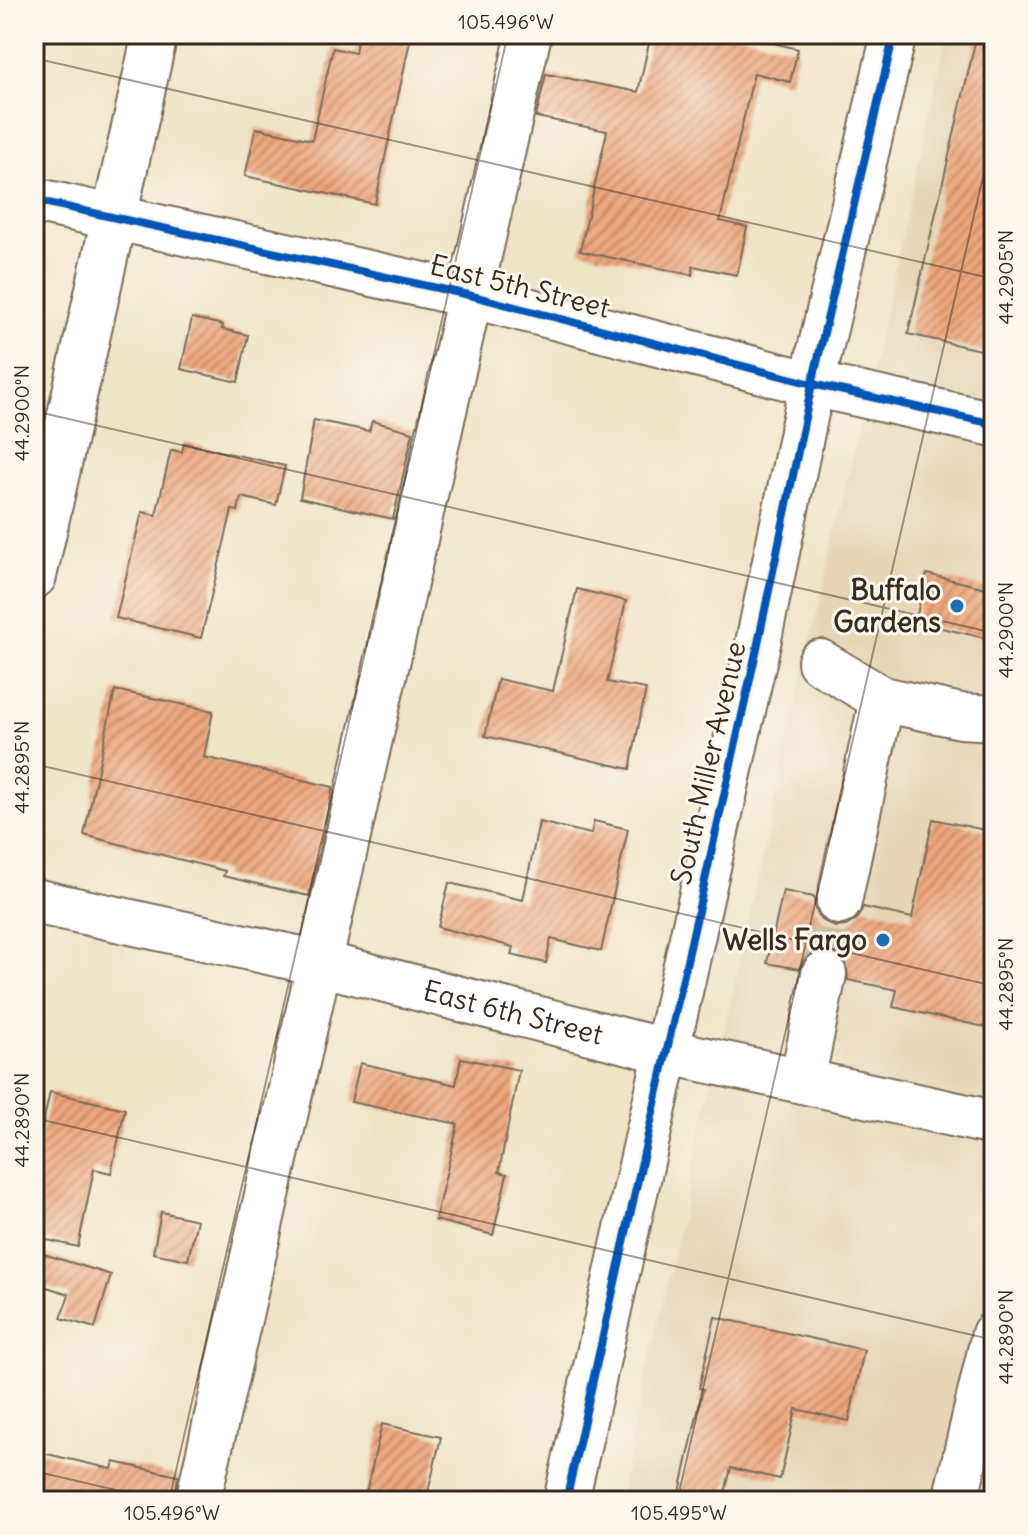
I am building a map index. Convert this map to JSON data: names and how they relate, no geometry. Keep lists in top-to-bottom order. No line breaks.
{"streets":{"street":["East 5th Street","South Miller Avenue","East 6th Street"]},"crossings":[["East 5th Street","South Miller Avenue"],["South Miller Avenue","East 6th Street"]],"places":["Buffalo Gardens","Wells Fargo"],"coordinates":["105.496°W","44.2905°N","44.2900°N","44.2895°N","44.2890°N","105.495°W"]}
